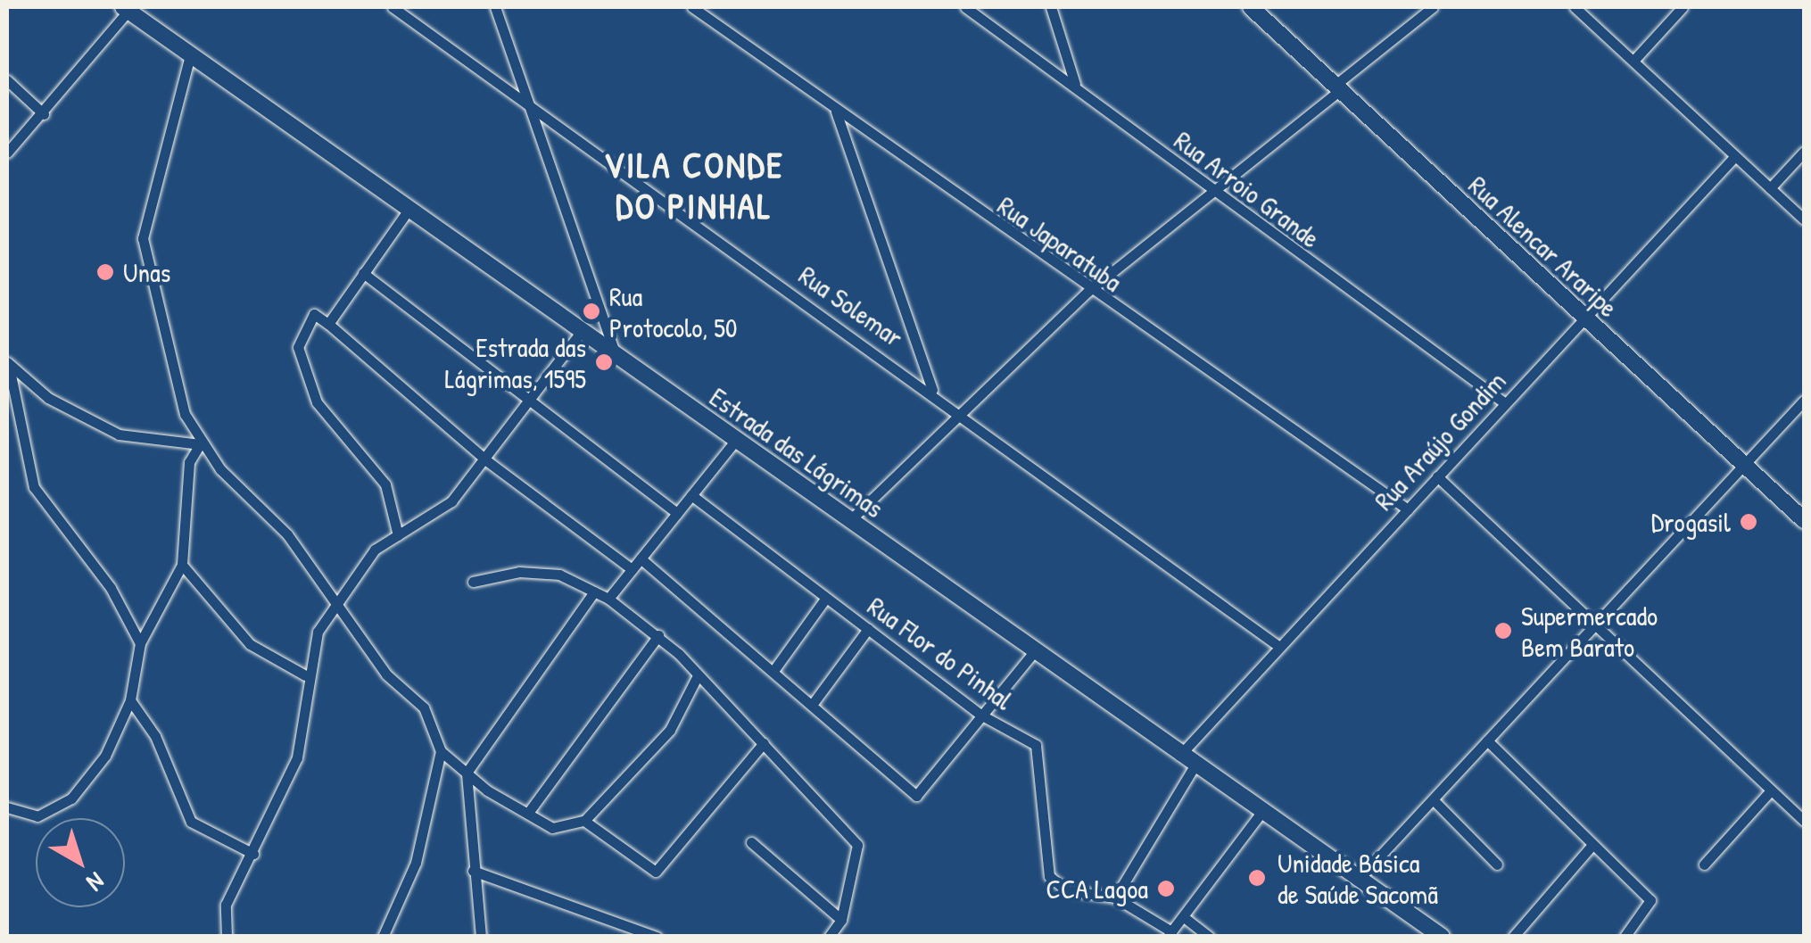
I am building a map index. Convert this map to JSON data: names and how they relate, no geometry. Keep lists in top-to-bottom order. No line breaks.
{"streets":{"main road":["Rua Alencar Araripe","Estrada das Lágrimas"],"street":["Rua Arroio Grande","Rua Japaratuba","Rua Solemar","Rua Araújo Gondim","Rua Flor do Pinhal"]},"crossings":[["Rua Arroio Grande","Rua Araújo Gondim"],["Rua Japaratuba","Rua Araújo Gondim"],["Rua Alencar Araripe","Rua Araújo Gondim"],["Rua Solemar","Rua Araújo Gondim"],["Rua Araújo Gondim","Estrada das Lágrimas"]],"districts":["VILA CONDE DO PINHAL"],"places":["Unas","Rua Protocolo, 50","Estrada das Lágrimas, 1595","Drogasil","Supermercado Bem Barato","Unidade Básica de Saúde Sacomã","CCA Lagoa"],"north":"bottom right"}
